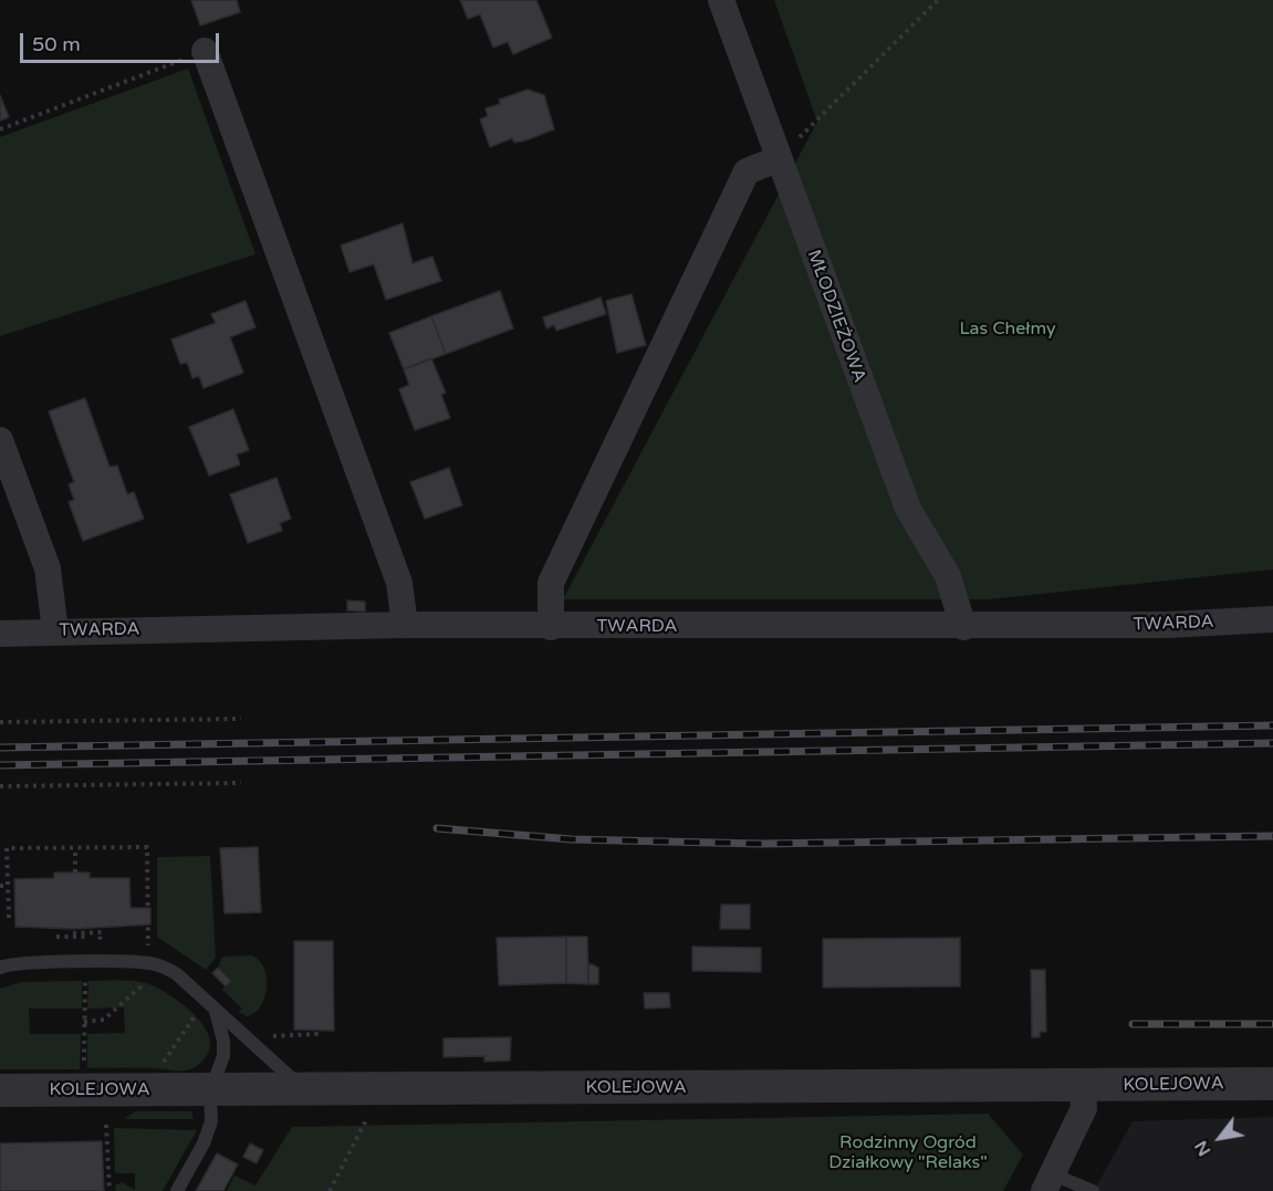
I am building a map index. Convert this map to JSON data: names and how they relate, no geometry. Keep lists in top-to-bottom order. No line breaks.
{"streets":{"street":["MŁODZIEŻOWA","TWARDA","KOLEJOWA"]},"crossings":[["MŁODZIEŻOWA","TWARDA"]],"parks":["Las Chełmy","Rodzinny Ogród Działkowy \"Relaks\""],"scale_bar":"50 m","north":"bottom left"}
